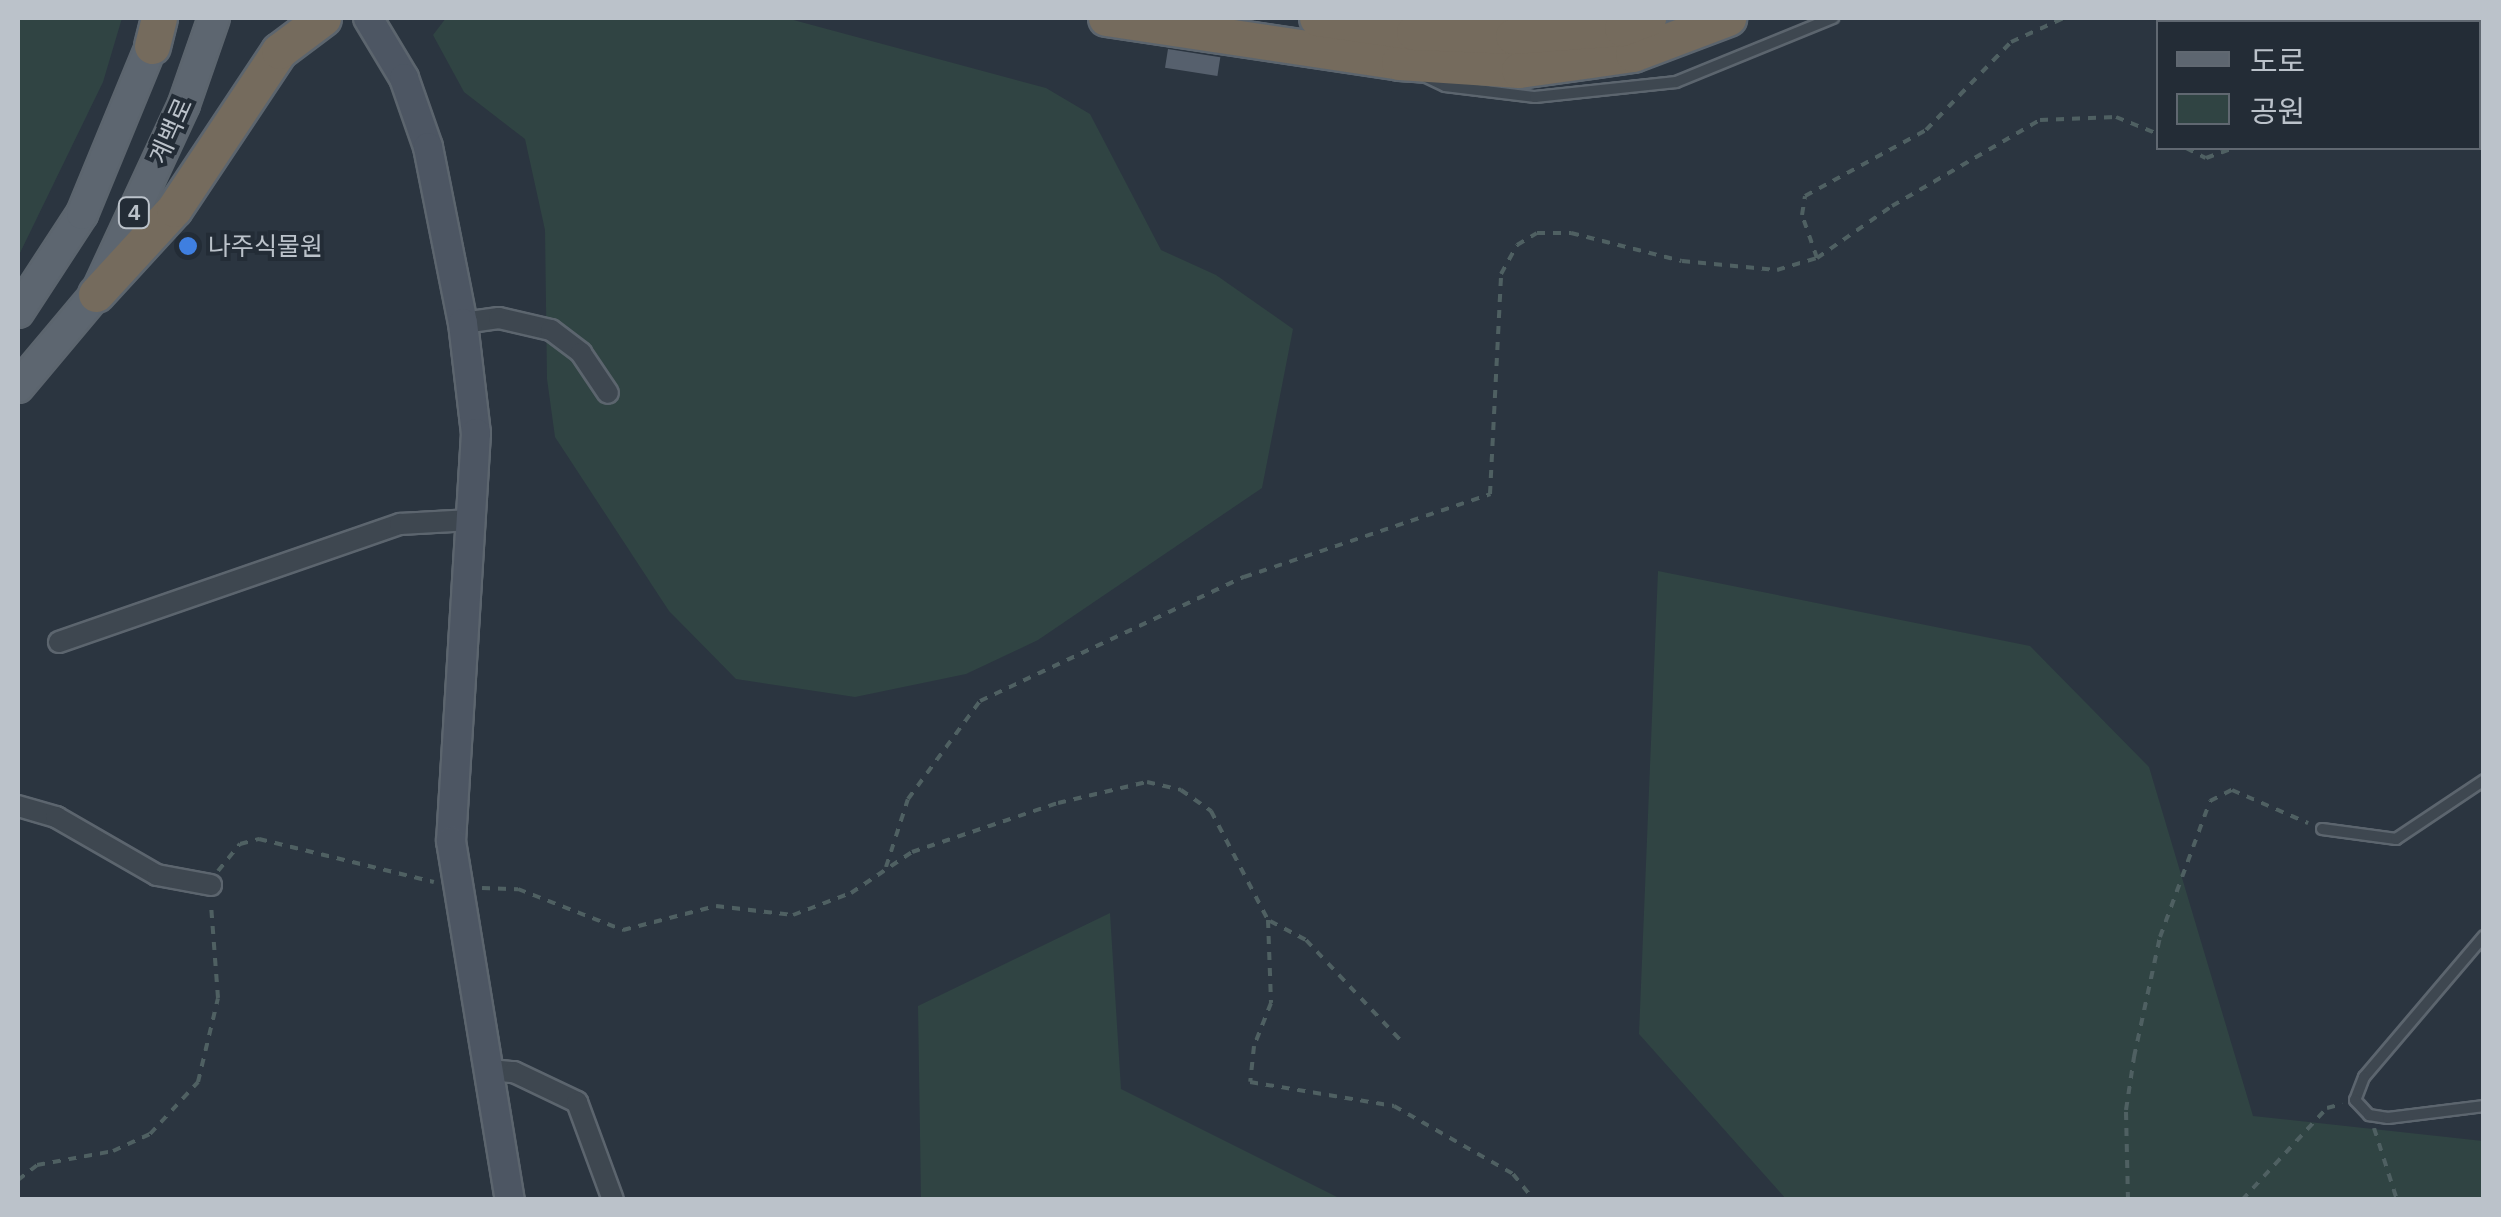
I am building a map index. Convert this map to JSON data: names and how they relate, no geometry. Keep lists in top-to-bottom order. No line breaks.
{"streets":{"main road":["계백로","4"]},"places":["나주식물원"],"legend":["도로","공원"]}
